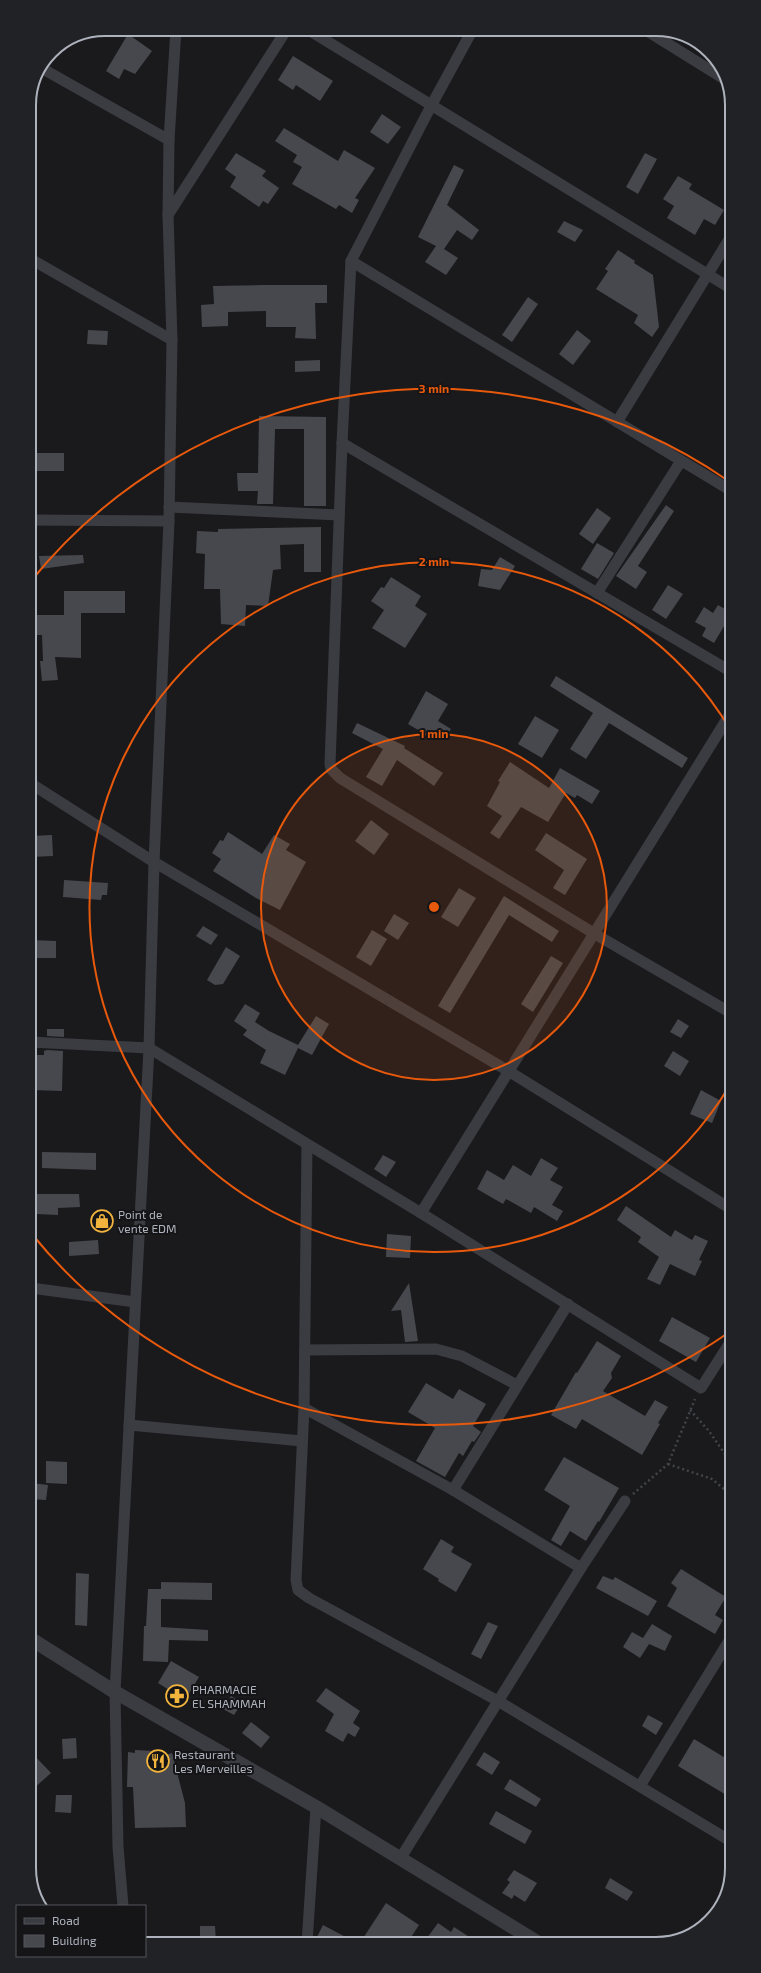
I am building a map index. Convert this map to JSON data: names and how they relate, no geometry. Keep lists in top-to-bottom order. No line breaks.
{"places":{"shop":["Point de vente EDM"],"pharmacy":["PHARMACIE EL SHAMMAH"],"restaurant":["Restaurant Les Merveilles"]},"legend":["Road","Building"],"rings":["3 min","2 min","1 min"]}
